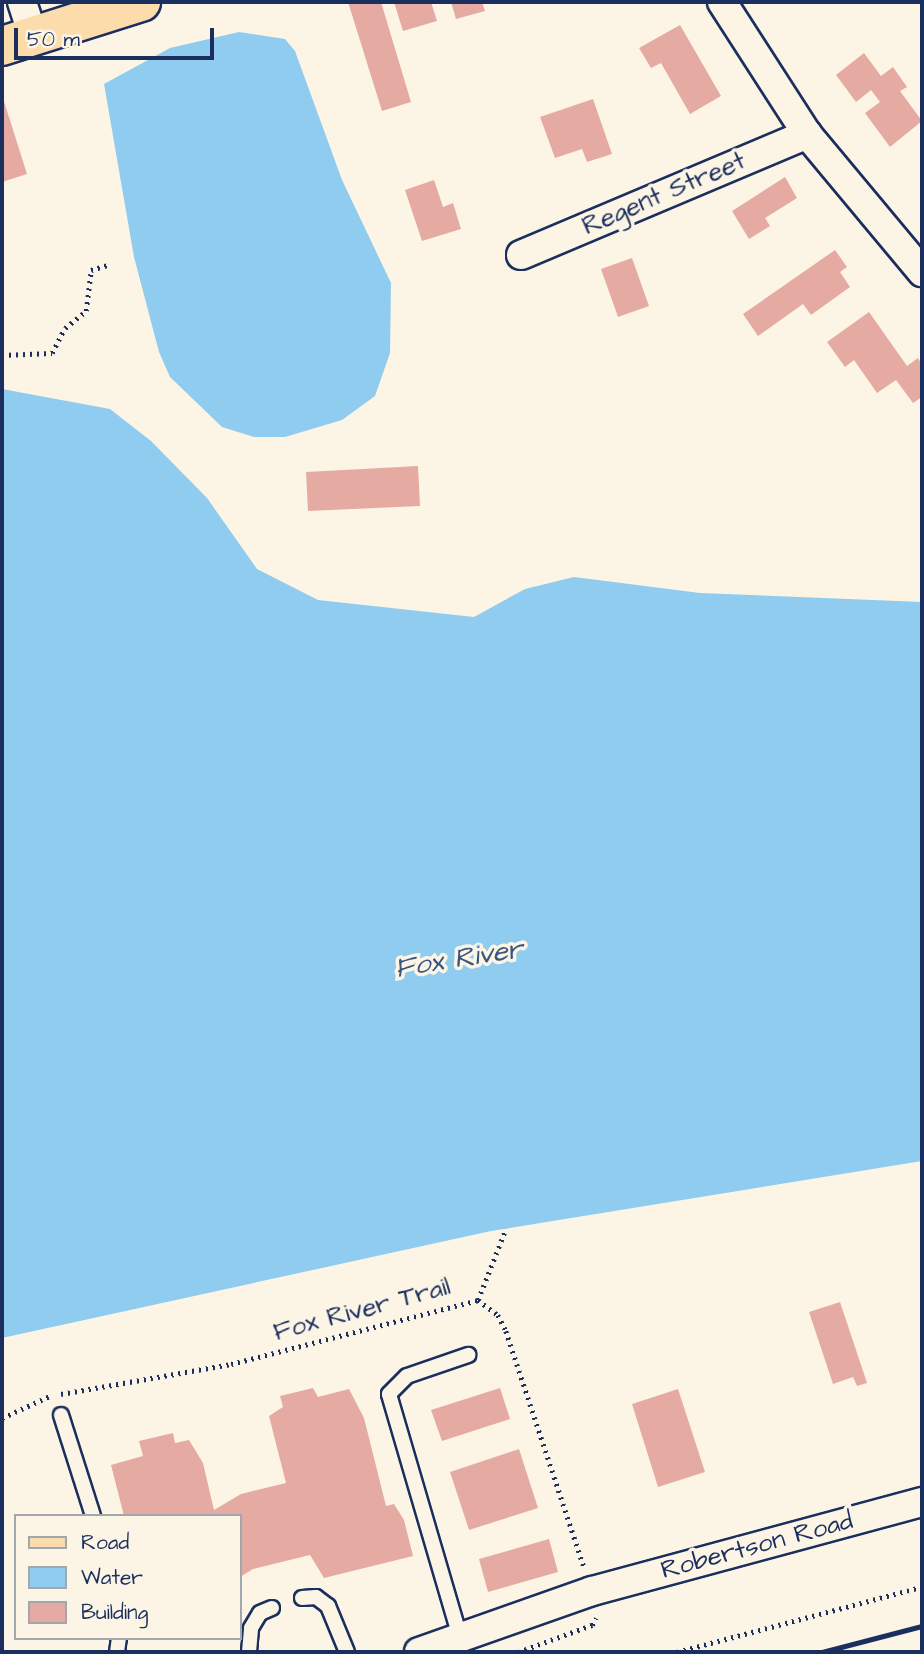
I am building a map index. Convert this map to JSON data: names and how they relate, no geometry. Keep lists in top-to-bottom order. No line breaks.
{"streets":{"street":["Regent Street","Robertson Road"],"path":["Fox River Trail"]},"crossings":[["Fox River Trail","Robertson Road"]],"water":["Fox River"],"legend":["Road","Water","Building"],"scale_bar":"50 m"}
